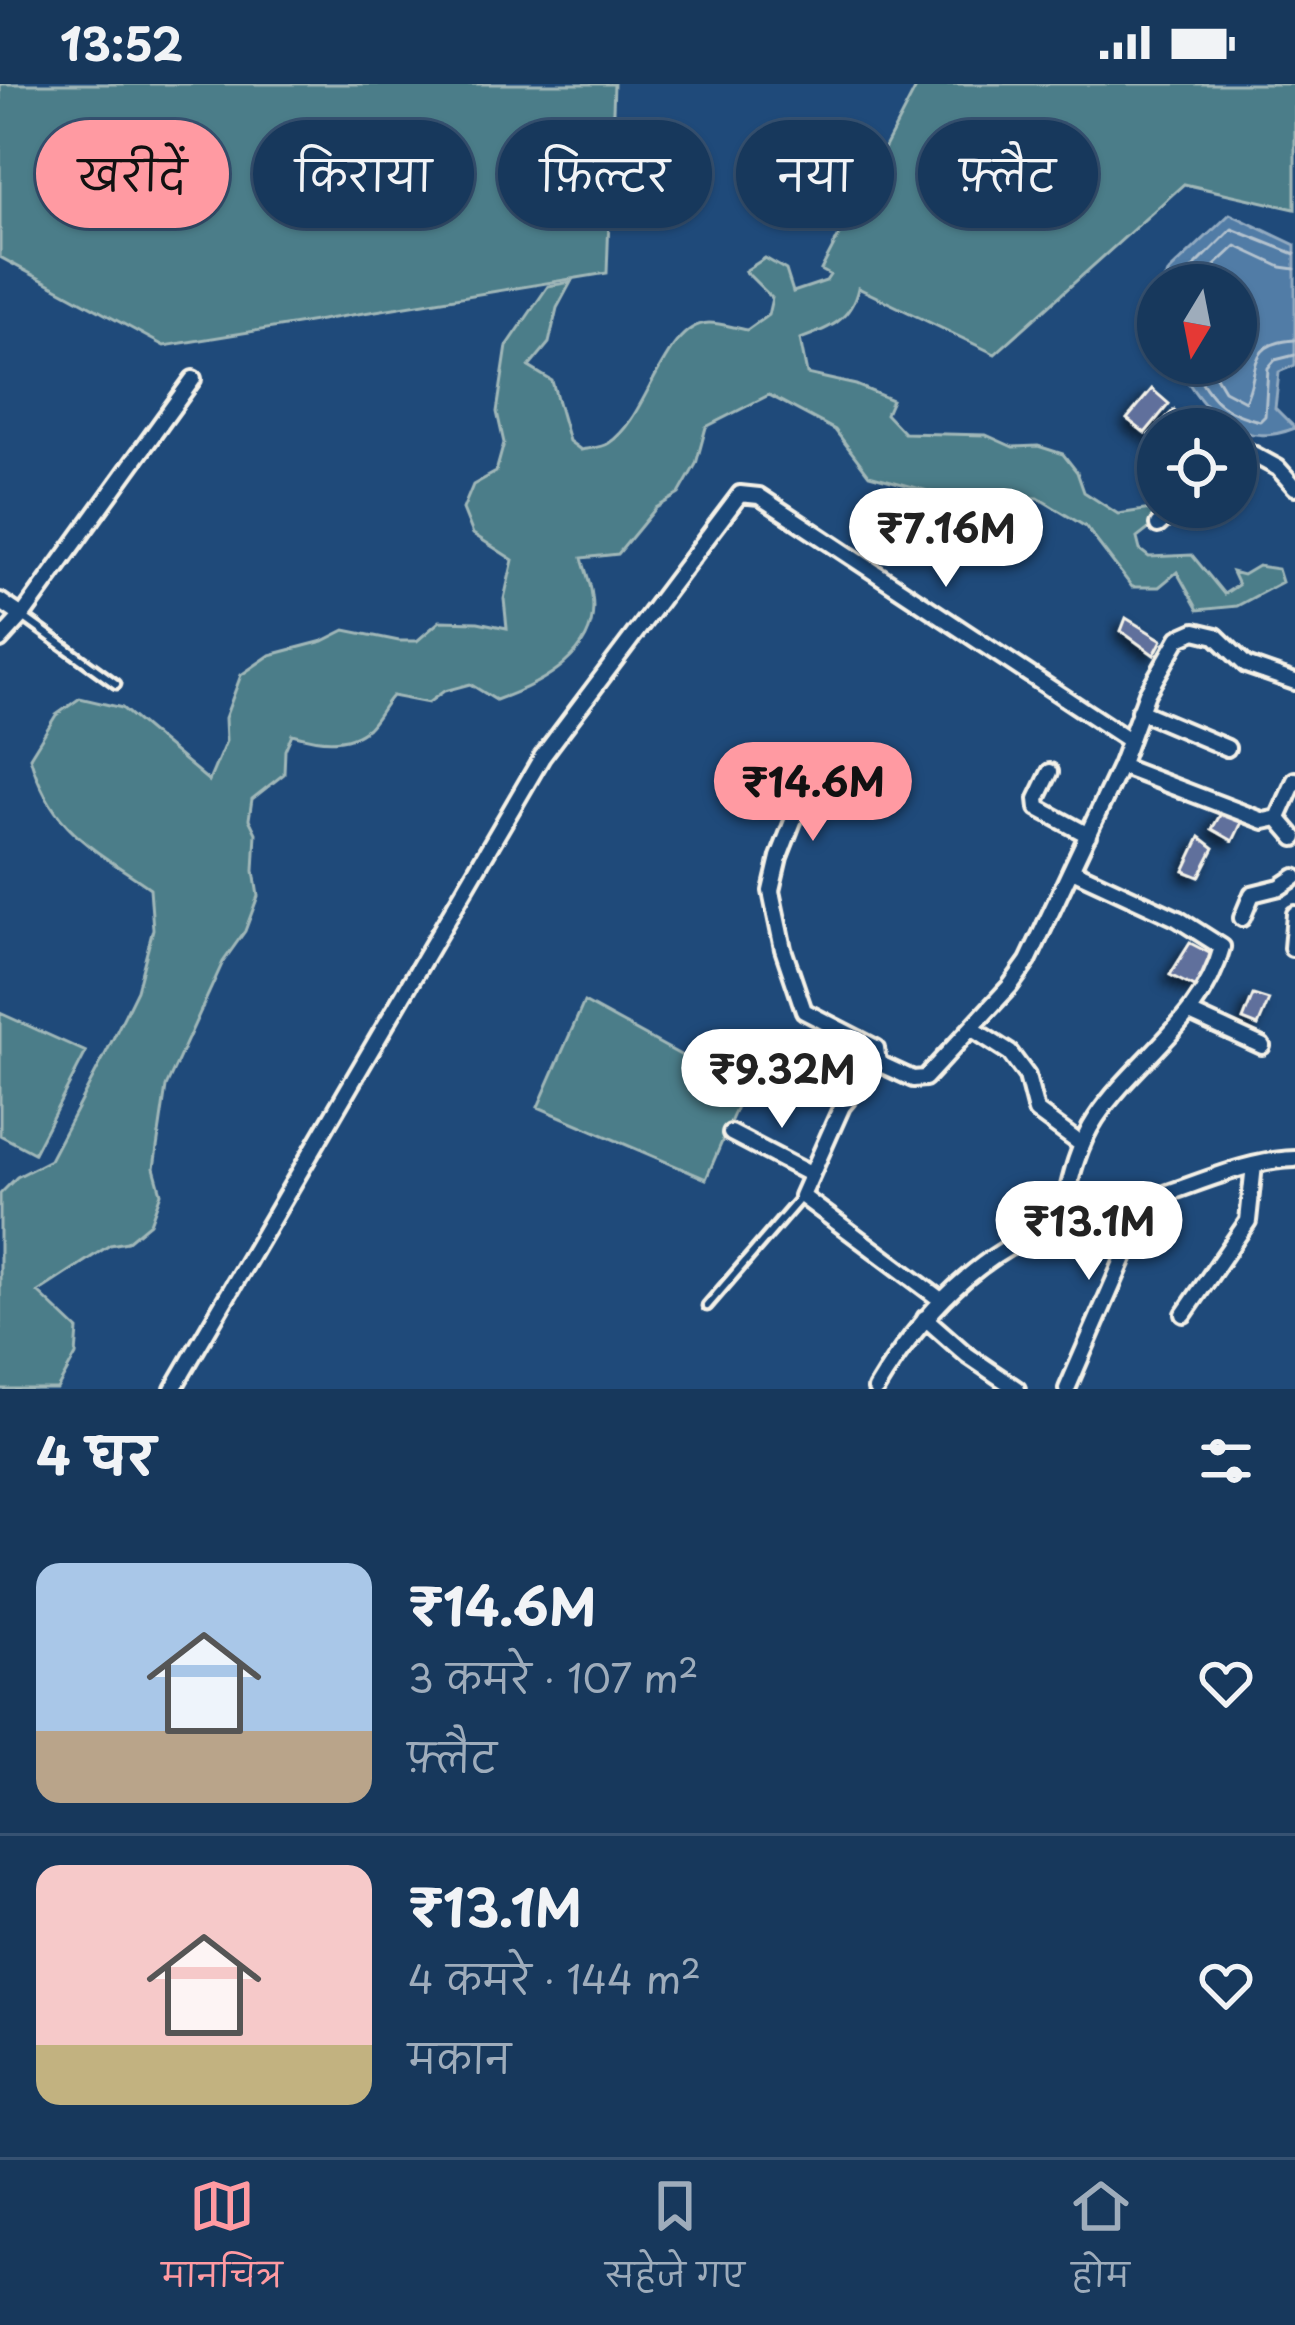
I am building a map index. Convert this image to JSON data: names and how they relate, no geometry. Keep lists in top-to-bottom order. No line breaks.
{"north":"bottom","page":{"status":"13:52","chip":["खरीदें","किराया","फ़िल्टर","नया","फ़्लैट"],"price":["₹7.16M","₹14.6M","₹9.32M","₹13.1M"],"heading":"4 घर","list":[{"name":"₹14.6M","note":"3 कमरे · 107 m² · फ़्लैट"},{"name":"₹13.1M","note":"4 कमरे · 144 m² · मकान"}],"tabs":["मानचित्र","सहेजे गए","होम"]}}
